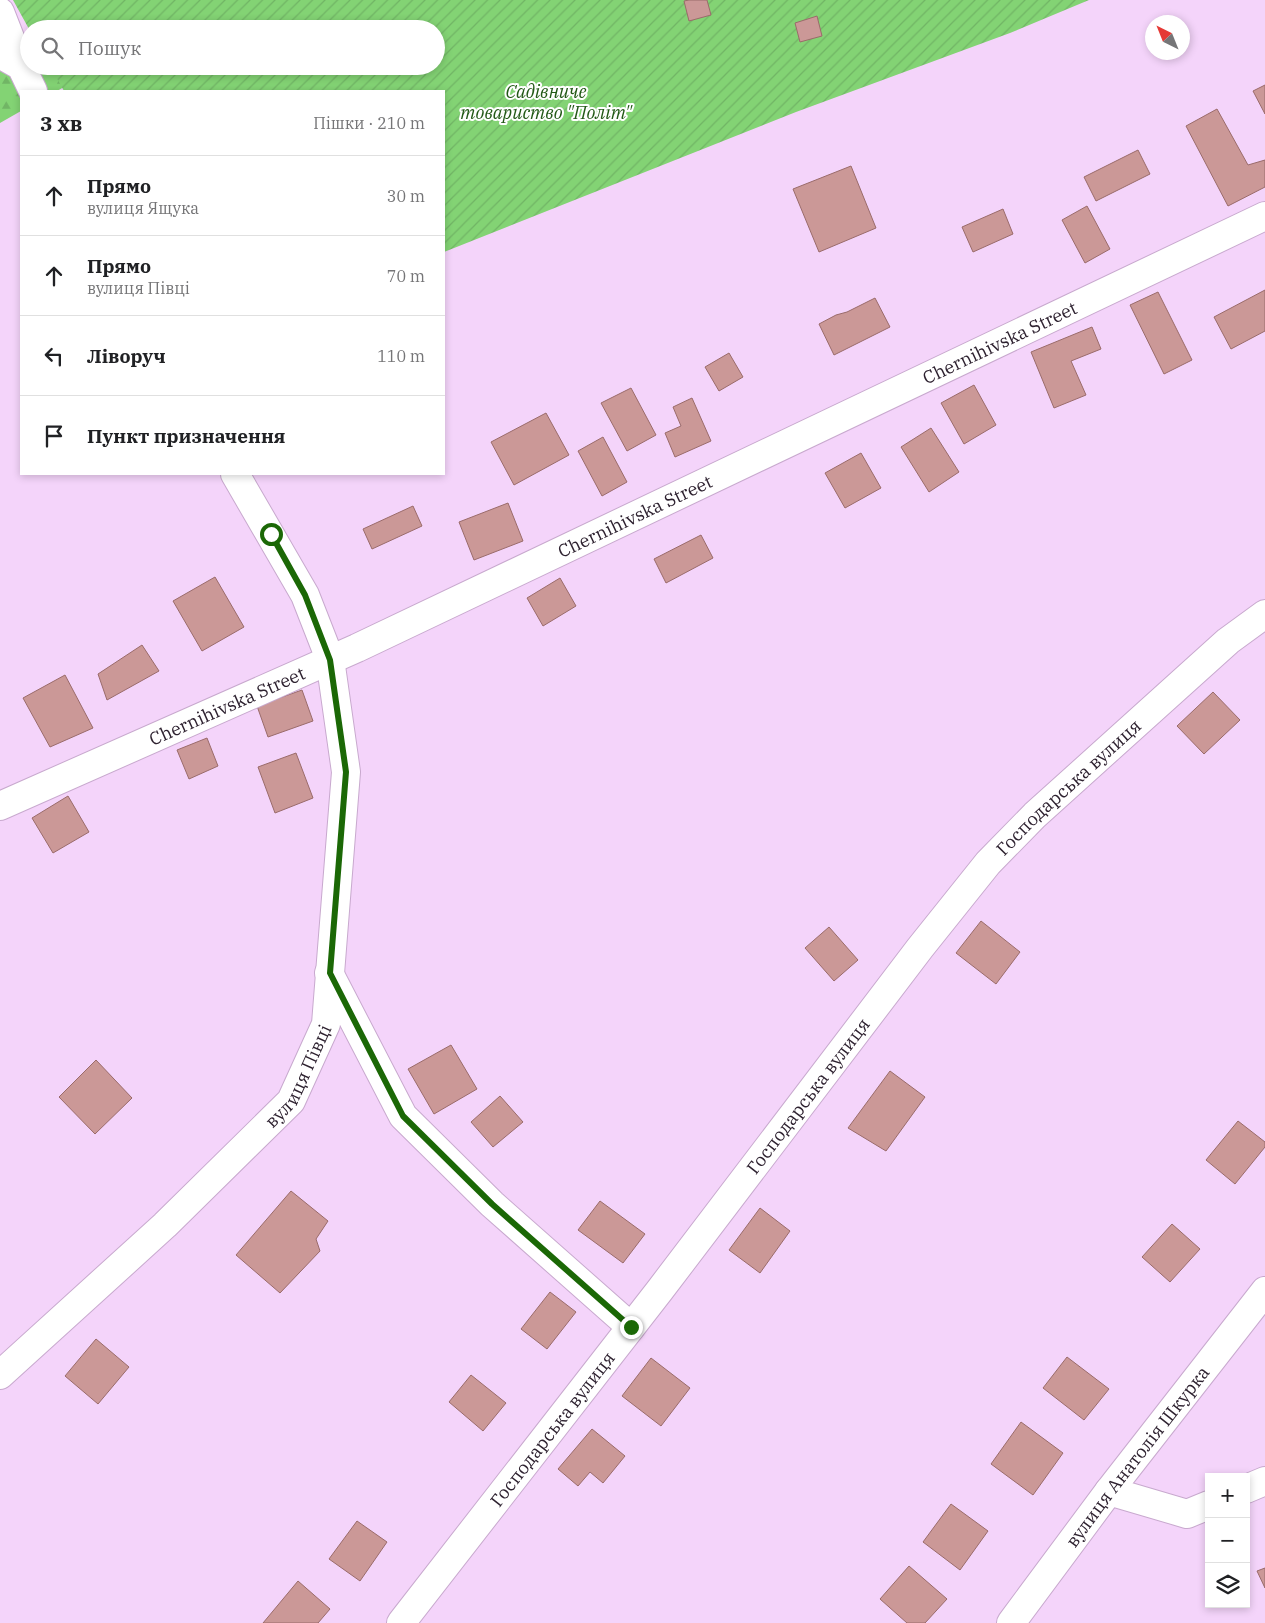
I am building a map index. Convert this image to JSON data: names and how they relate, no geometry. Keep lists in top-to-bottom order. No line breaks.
{"streets":{"street":["Chernihivska Street","Господарська вулиця","вулиця Півці","вулиця Анатолія Шкурка"]},"crossings":[["Chernihivska Street","вулиця Півці"]],"parks":["Садівниче товариство \"Політ\""],"north":"top left","page":{"search":"Пошук","heading":["3 хв","Пішки · 210 m"],"list":[["Прямо","вулиця Ящука","30 m"],["Прямо","вулиця Півці","70 m"],["Ліворуч","110 m"],"Пункт призначення"],"map_buttons":["+","−"]}}
